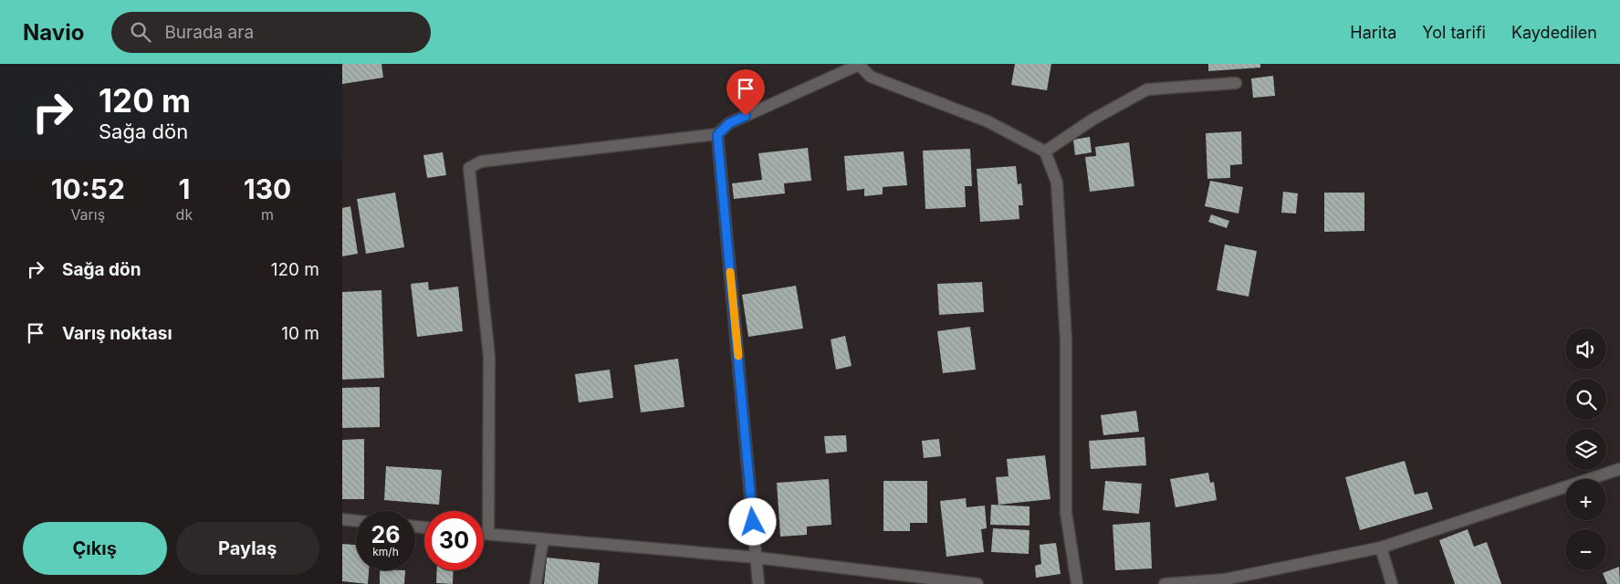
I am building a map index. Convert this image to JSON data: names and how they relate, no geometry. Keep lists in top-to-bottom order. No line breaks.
{"page":{"header":"Navio","search":"Burada ara","nav":["Harita","Yol tarifi","Kaydedilen"],"turn":["120 m","Sağa dön"],"eta":["10:52","Varış","1","dk","130","m"],"list":[{"name":"Sağa dön","value":"120 m"},{"name":"Varış noktası","value":"10 m"}],"map_buttons":["+","−"],"speed":"26 km/h","limit":"30","buttons":["Çıkış","Paylaş"]}}
